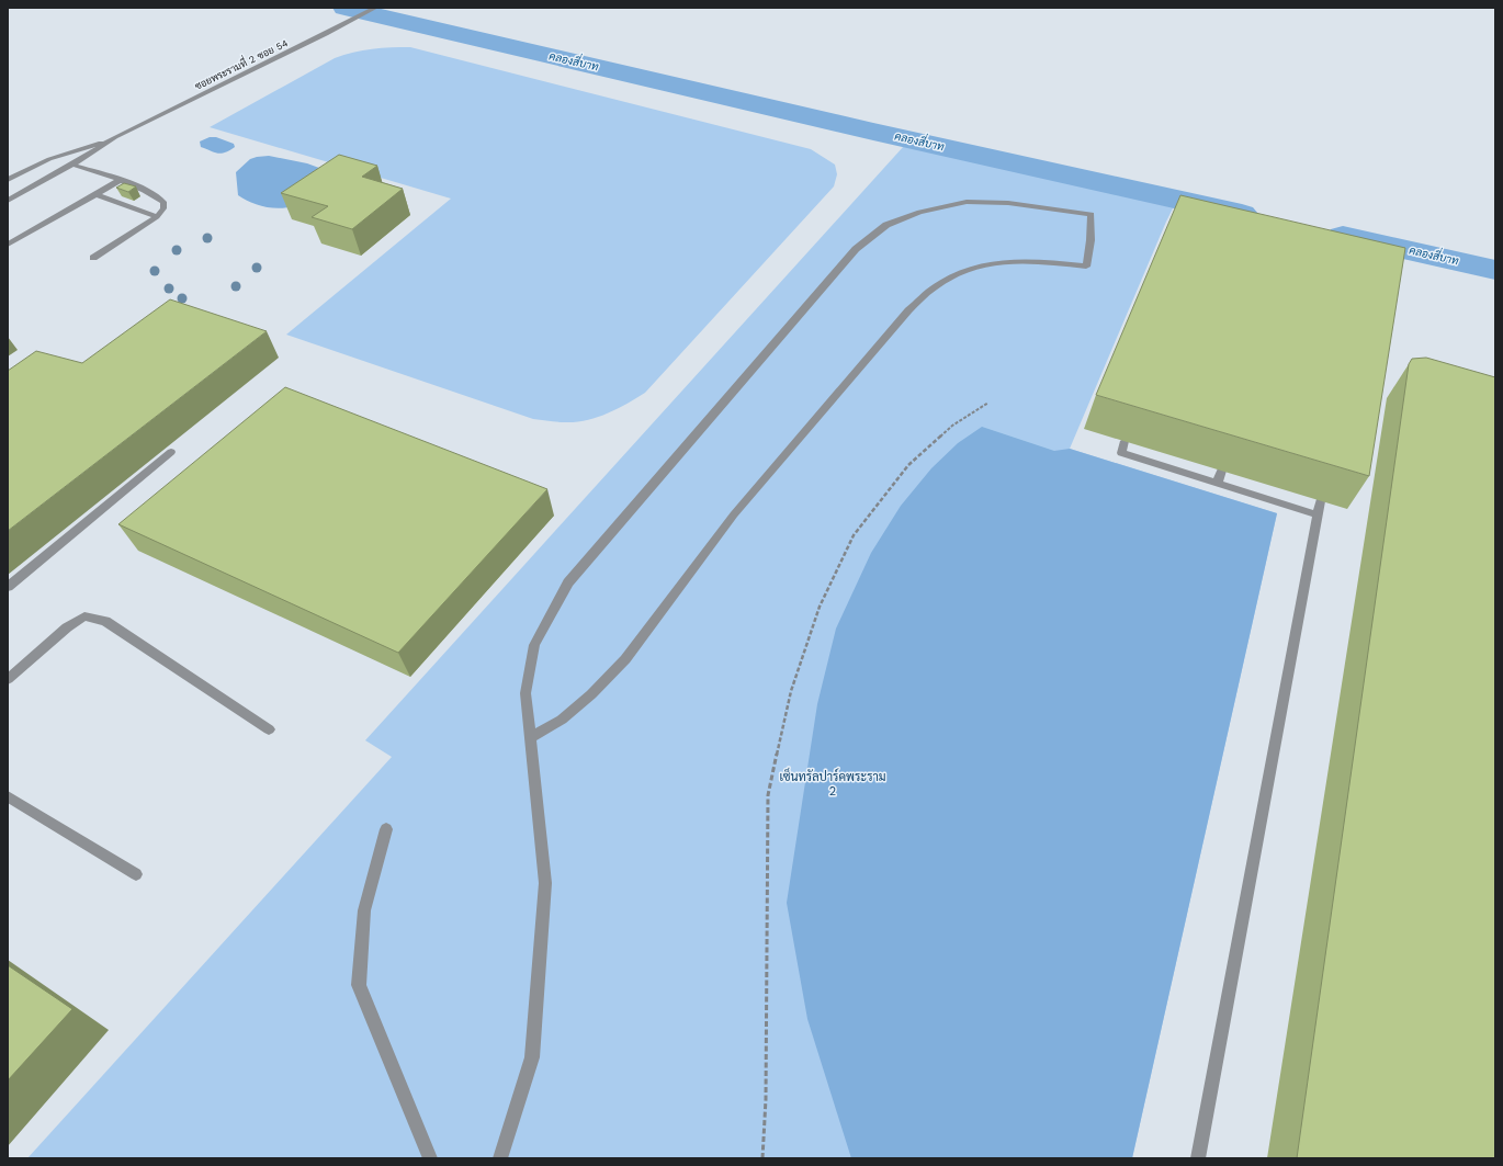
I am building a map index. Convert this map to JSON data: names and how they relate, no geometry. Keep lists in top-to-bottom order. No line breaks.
{"streets":{"street":["ซอยพระรามที่ 2 ซอย 54"]},"water":["คลองสี่บาท"],"parks":["เซ็นทรัลปาร์คพระราม 2"]}
